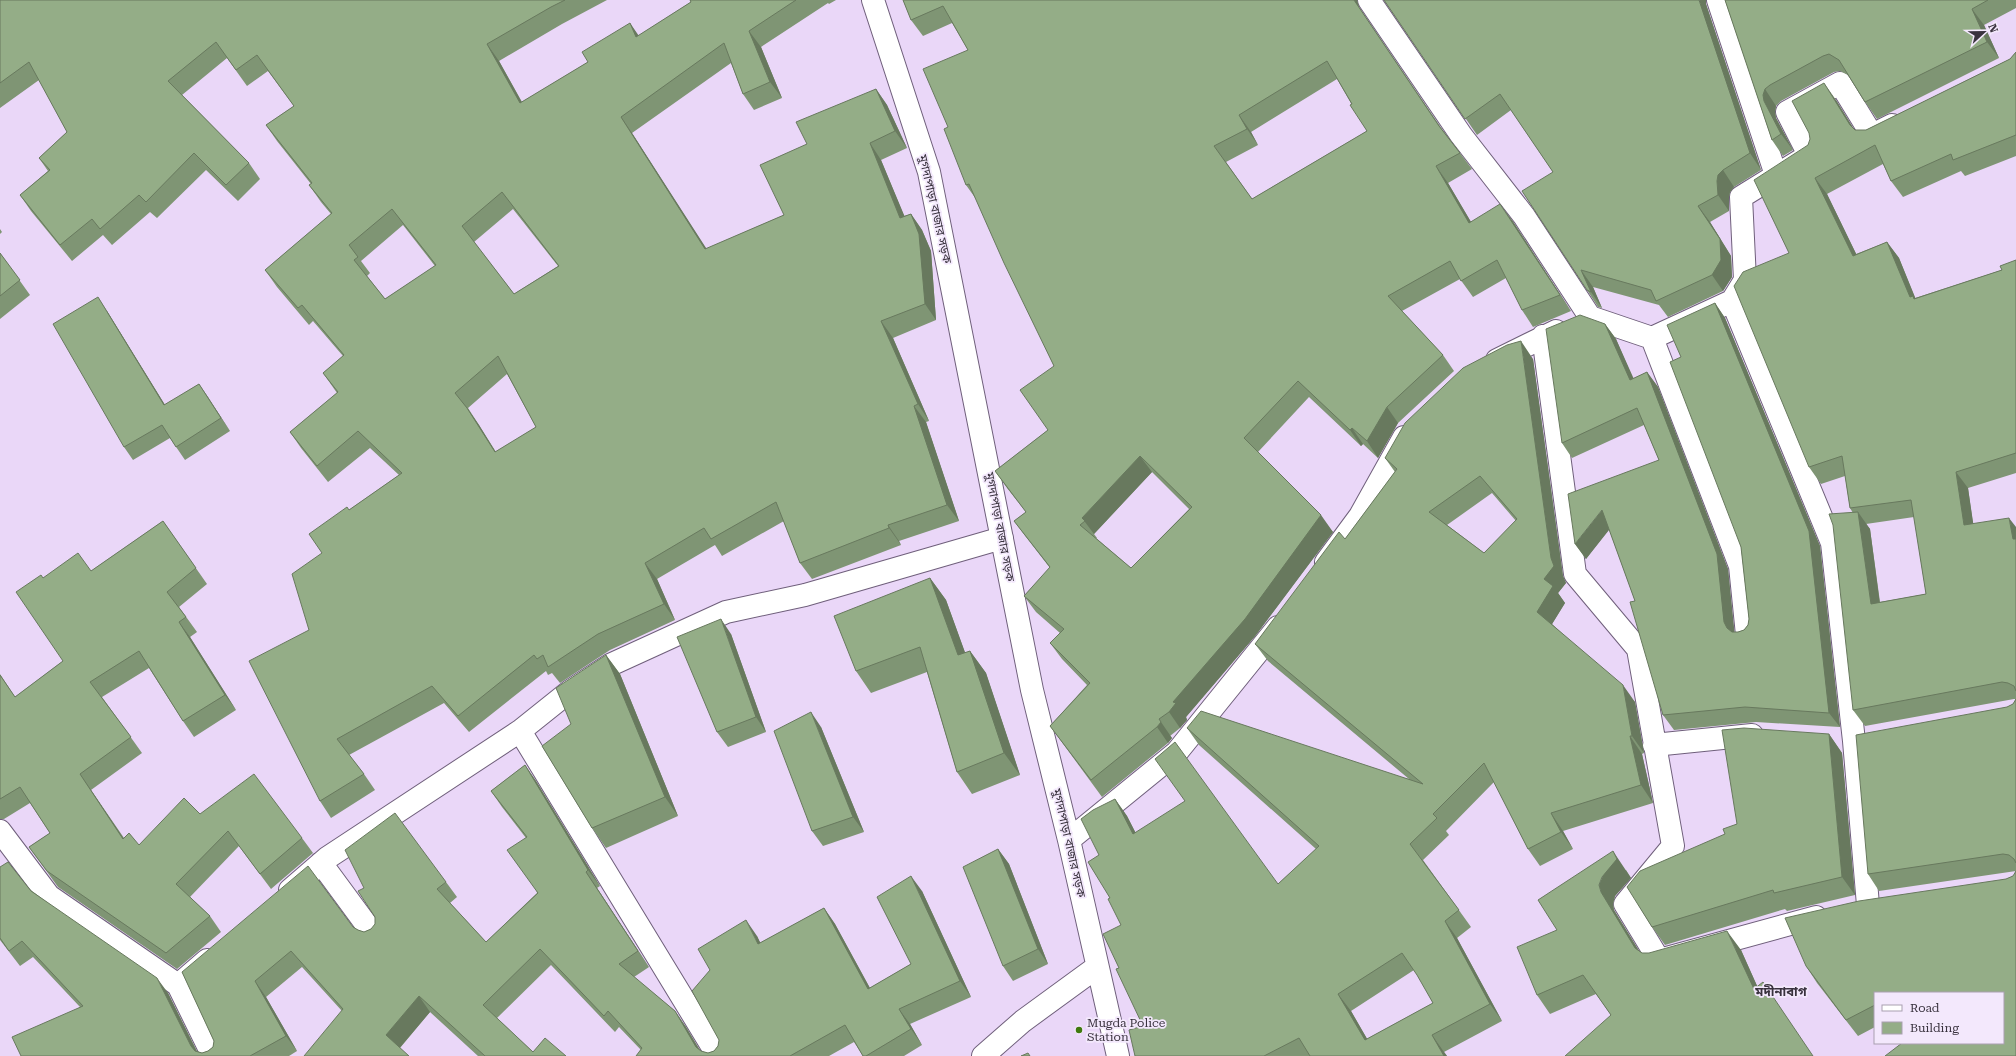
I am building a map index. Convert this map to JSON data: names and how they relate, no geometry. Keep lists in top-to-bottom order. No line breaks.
{"streets":{"street":["মুগদাপাড়া বাজার সড়ক"]},"districts":["মদীনাবাগ"],"places":["Mugda Police Station"],"legend":["Road","Building"],"north":"right"}
